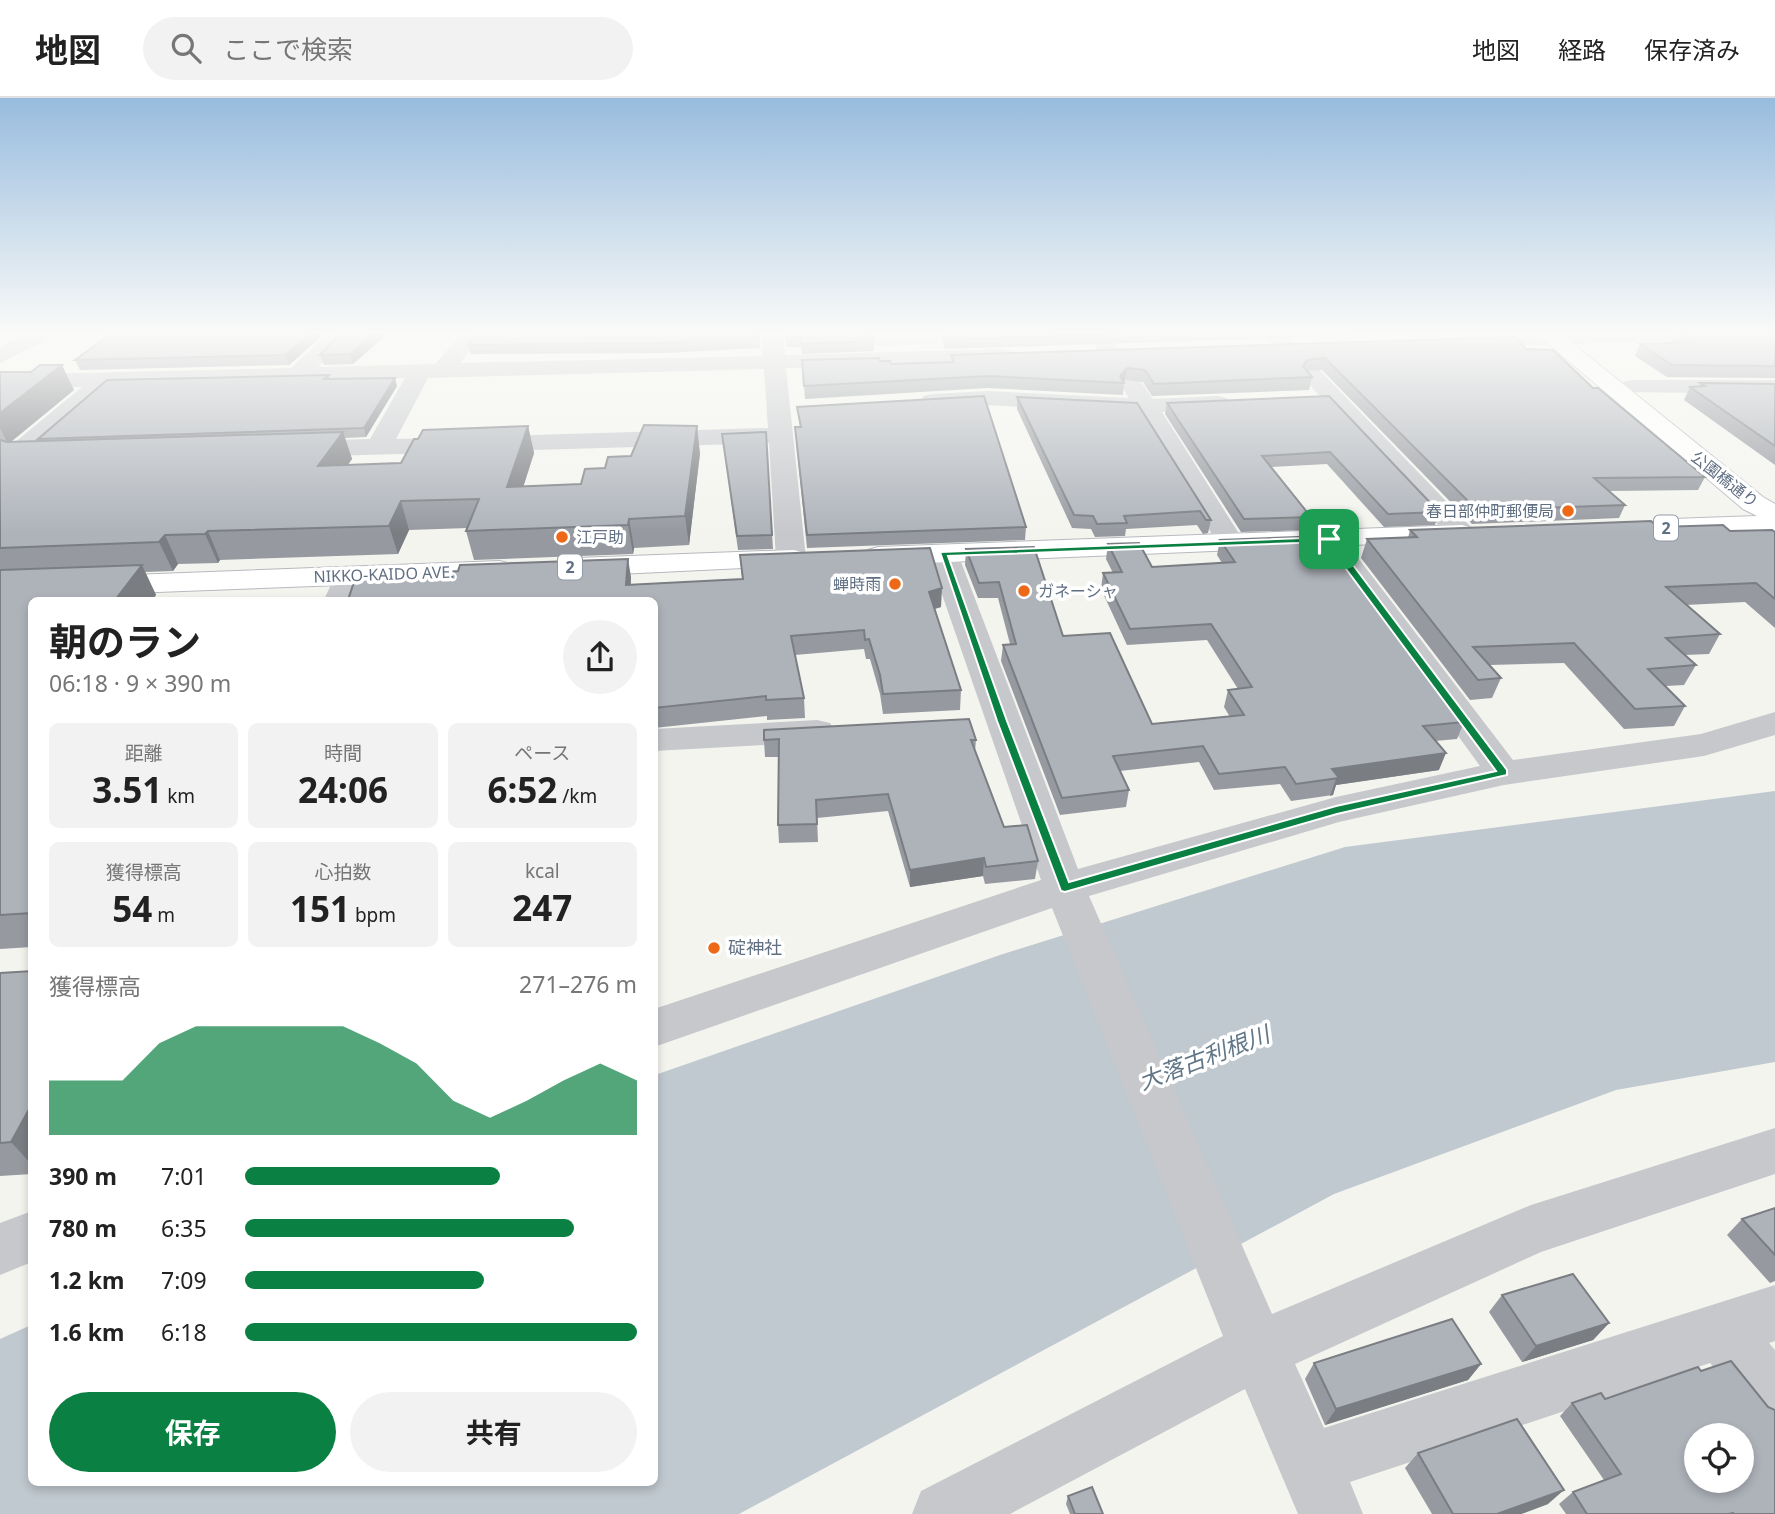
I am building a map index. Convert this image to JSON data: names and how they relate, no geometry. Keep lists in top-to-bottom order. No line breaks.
{"streets":{"main road":["公園橋通り","2","NIKKO-KAIDO AVE."]},"water":["大落古利根川"],"places":["春日部仲町郵便局","江戸助","蝉時雨","ガネーシャ","碇神社"],"page":{"header":"地図","search":"ここで検索","nav":["地図","経路","保存済み"],"heading":["朝のラン","06:18 · 9 × 390 m"],"stats":[["距離","3.51 km"],["時間","24:06"],["ペース","6:52 /km"],["獲得標高","54 m"],["心拍数","151 bpm"],["kcal","247"]],"chart":["獲得標高","271–276 m"],"list":[{"name":"390 m","note":"7:01"},{"name":"780 m","note":"6:35"},{"name":"1.2 km","note":"7:09"},{"name":"1.6 km","note":"6:18"}],"buttons":["保存","共有"]}}
